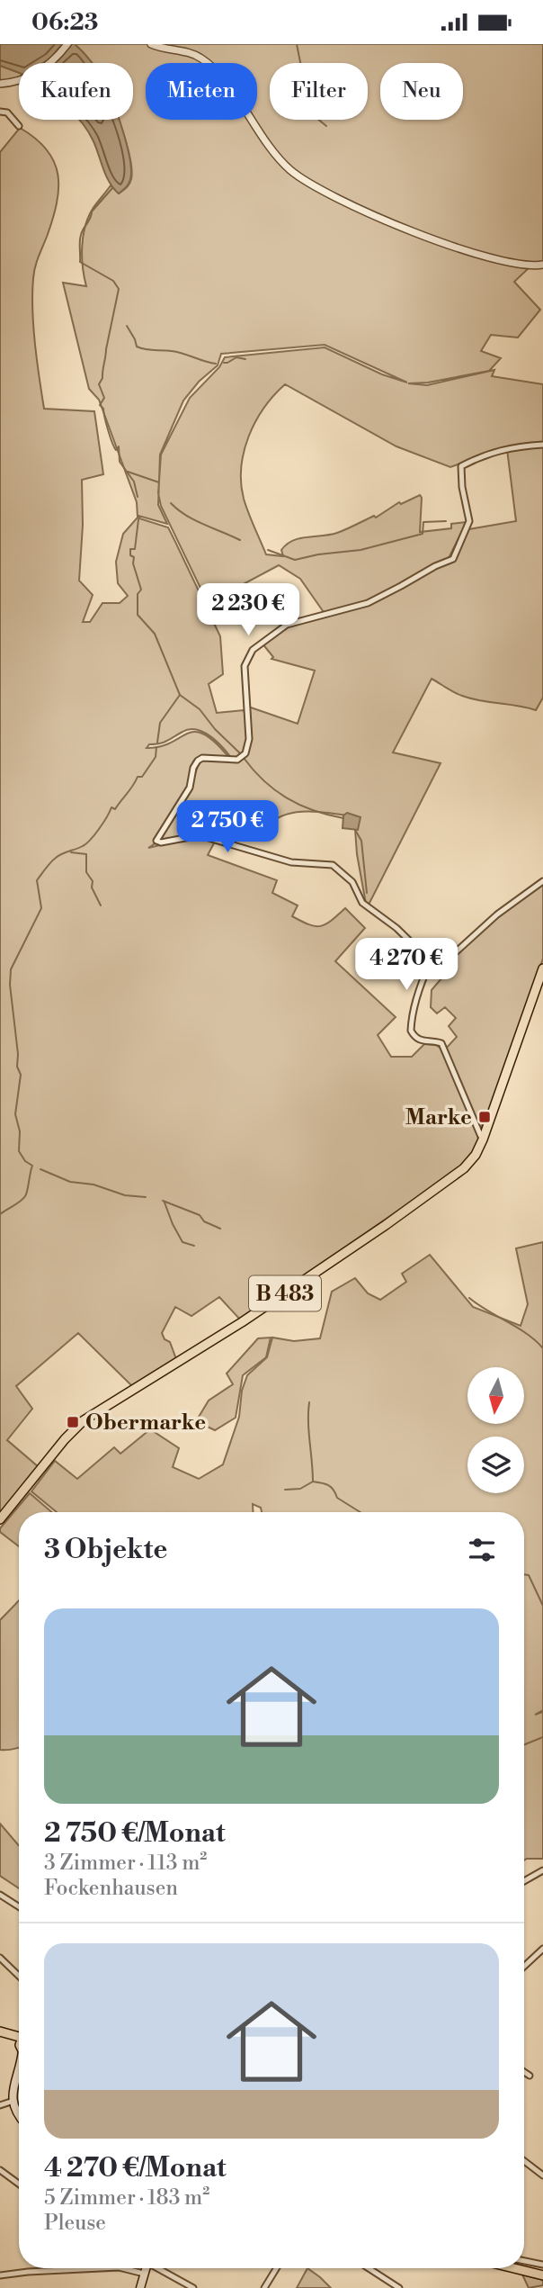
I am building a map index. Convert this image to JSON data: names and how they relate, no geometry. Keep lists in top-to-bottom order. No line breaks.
{"streets":{"main road":["B 483"]},"places":{"transit":["Marke","Obermarke"]},"north":"bottom","page":{"status":"06:23","chip":["Kaufen","Mieten","Filter","Neu"],"price":["2 230 €","2 750 €","4 270 €"],"heading":"3 Objekte","list":[{"name":"2 750 €/Monat","note":"3 Zimmer · 113 m² · Fockenhausen"},{"name":"4 270 €/Monat","note":"5 Zimmer · 183 m² · Pleuse"}]}}
